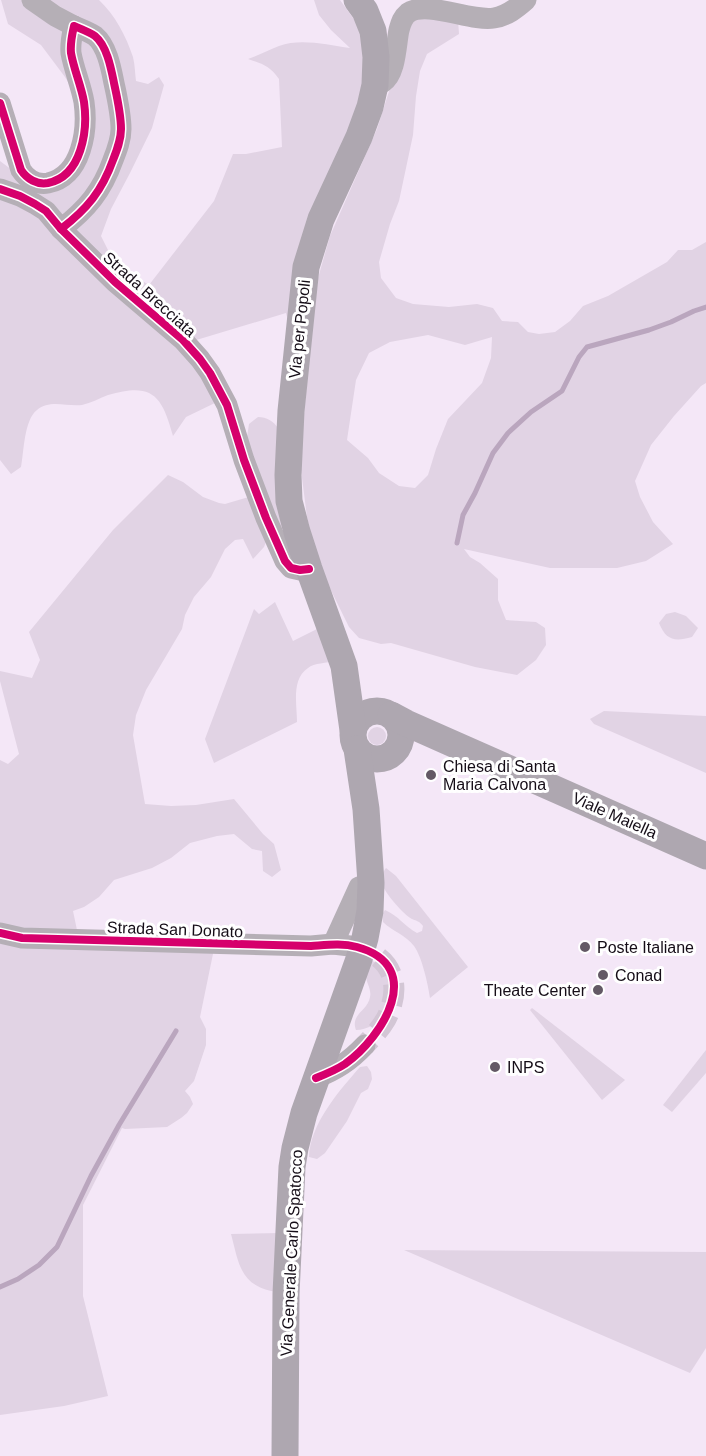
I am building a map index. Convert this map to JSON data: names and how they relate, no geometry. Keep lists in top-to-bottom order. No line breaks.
{"streets":{"main road":["Via per Popoli","Viale Maiella","Via Generale Carlo Spatocco"],"street":["Strada Brecciata","Strada San Donato"]},"crossings":[["Strada Brecciata","Via per Popoli"],["Via per Popoli","Viale Maiella"],["Via per Popoli","Via Generale Carlo Spatocco"],["Viale Maiella","Via Generale Carlo Spatocco"],["Strada San Donato","Via Generale Carlo Spatocco"]],"places":["Chiesa di Santa Maria Calvona","Poste Italiane","Conad","Theate Center","INPS"]}
